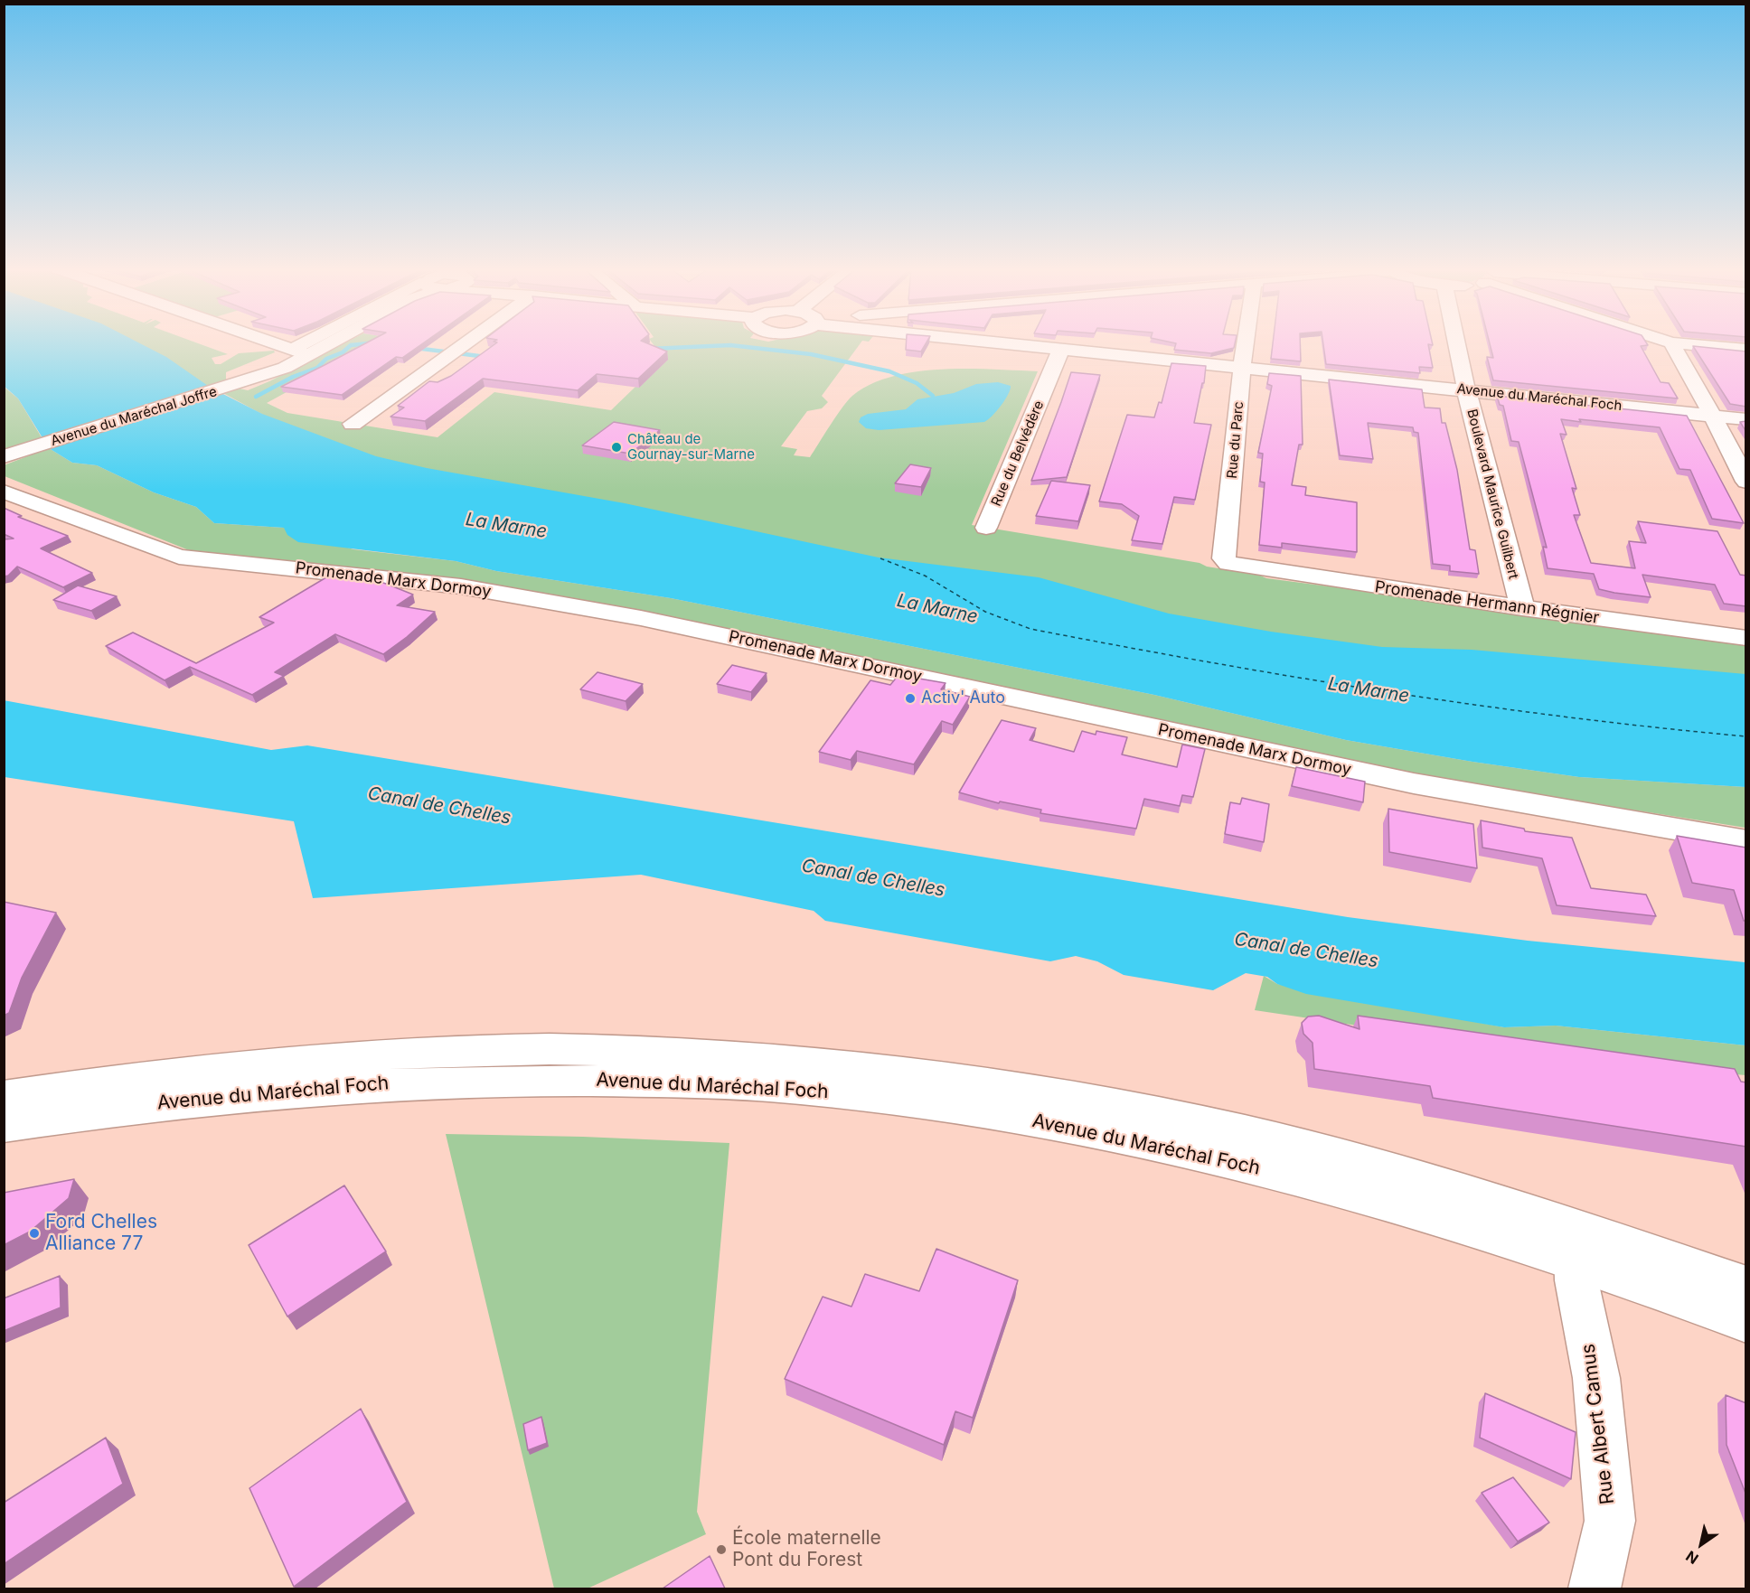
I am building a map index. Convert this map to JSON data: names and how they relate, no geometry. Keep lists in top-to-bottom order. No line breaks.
{"streets":{"street":["Avenue du Maréchal Foch","Avenue du Maréchal Joffre","Rue du Parc","Rue du Belvédère","Boulevard Maurice Guilbert","Promenade Marx Dormoy","Promenade Hermann Régnier","Rue Albert Camus"]},"crossings":[["Avenue du Maréchal Foch","Rue du Parc"],["Avenue du Maréchal Foch","Rue du Belvédère"],["Avenue du Maréchal Foch","Boulevard Maurice Guilbert"],["Rue du Parc","Promenade Hermann Régnier"],["Boulevard Maurice Guilbert","Promenade Hermann Régnier"]],"water":["La Marne","Canal de Chelles"],"places":["Château de Gournay-sur-Marne","Activ' Auto","Ford Chelles Alliance 77","École maternelle Pont du Forest"],"north":"bottom left"}
